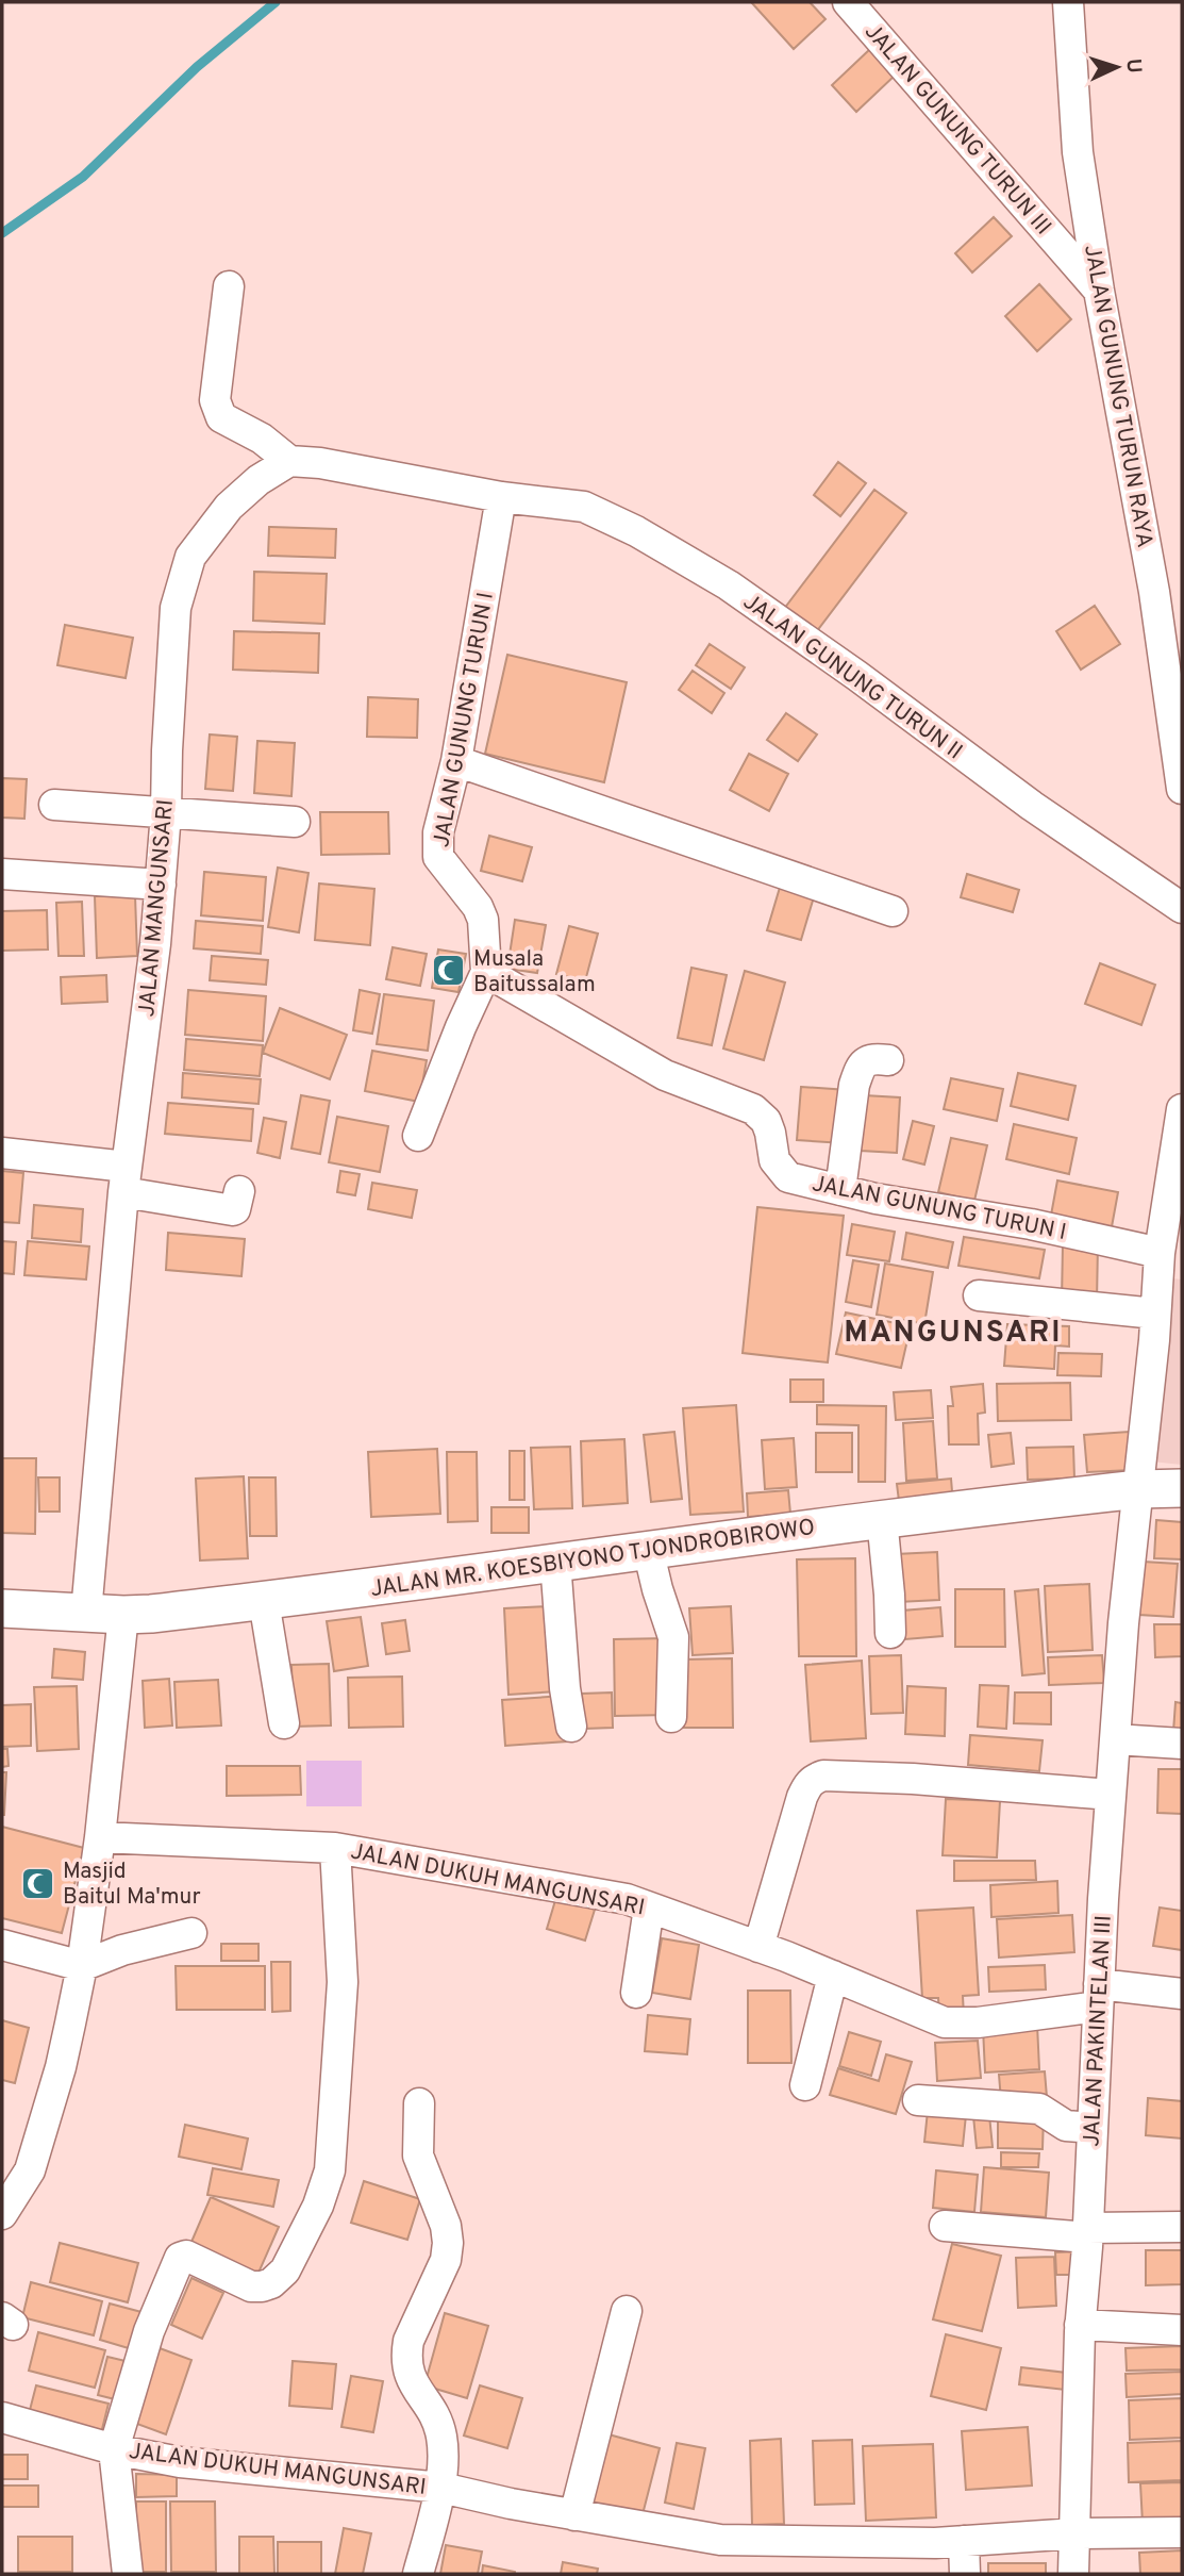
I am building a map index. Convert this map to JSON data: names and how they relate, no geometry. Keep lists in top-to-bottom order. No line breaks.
{"streets":{"main road":["JALAN MR. KOESBIYONO TJONDROBIROWO"],"street":["JALAN GUNUNG TURUN III","JALAN GUNUNG TURUN RAYA","JALAN GUNUNG TURUN II","JALAN GUNUNG TURUN I","JALAN MANGUNSARI","JALAN DUKUH MANGUNSARI","JALAN PAKINTELAN III"]},"crossings":[["JALAN GUNUNG TURUN III","JALAN GUNUNG TURUN RAYA"],["JALAN GUNUNG TURUN II","JALAN GUNUNG TURUN I"],["JALAN MANGUNSARI","JALAN MR. KOESBIYONO TJONDROBIROWO"],["JALAN MR. KOESBIYONO TJONDROBIROWO","JALAN PAKINTELAN III"],["JALAN DUKUH MANGUNSARI","JALAN PAKINTELAN III"]],"districts":["MANGUNSARI"],"places":{"mosque":["Musala Baitussalam","Masjid Baitul Ma'mur"]},"north":"right"}
